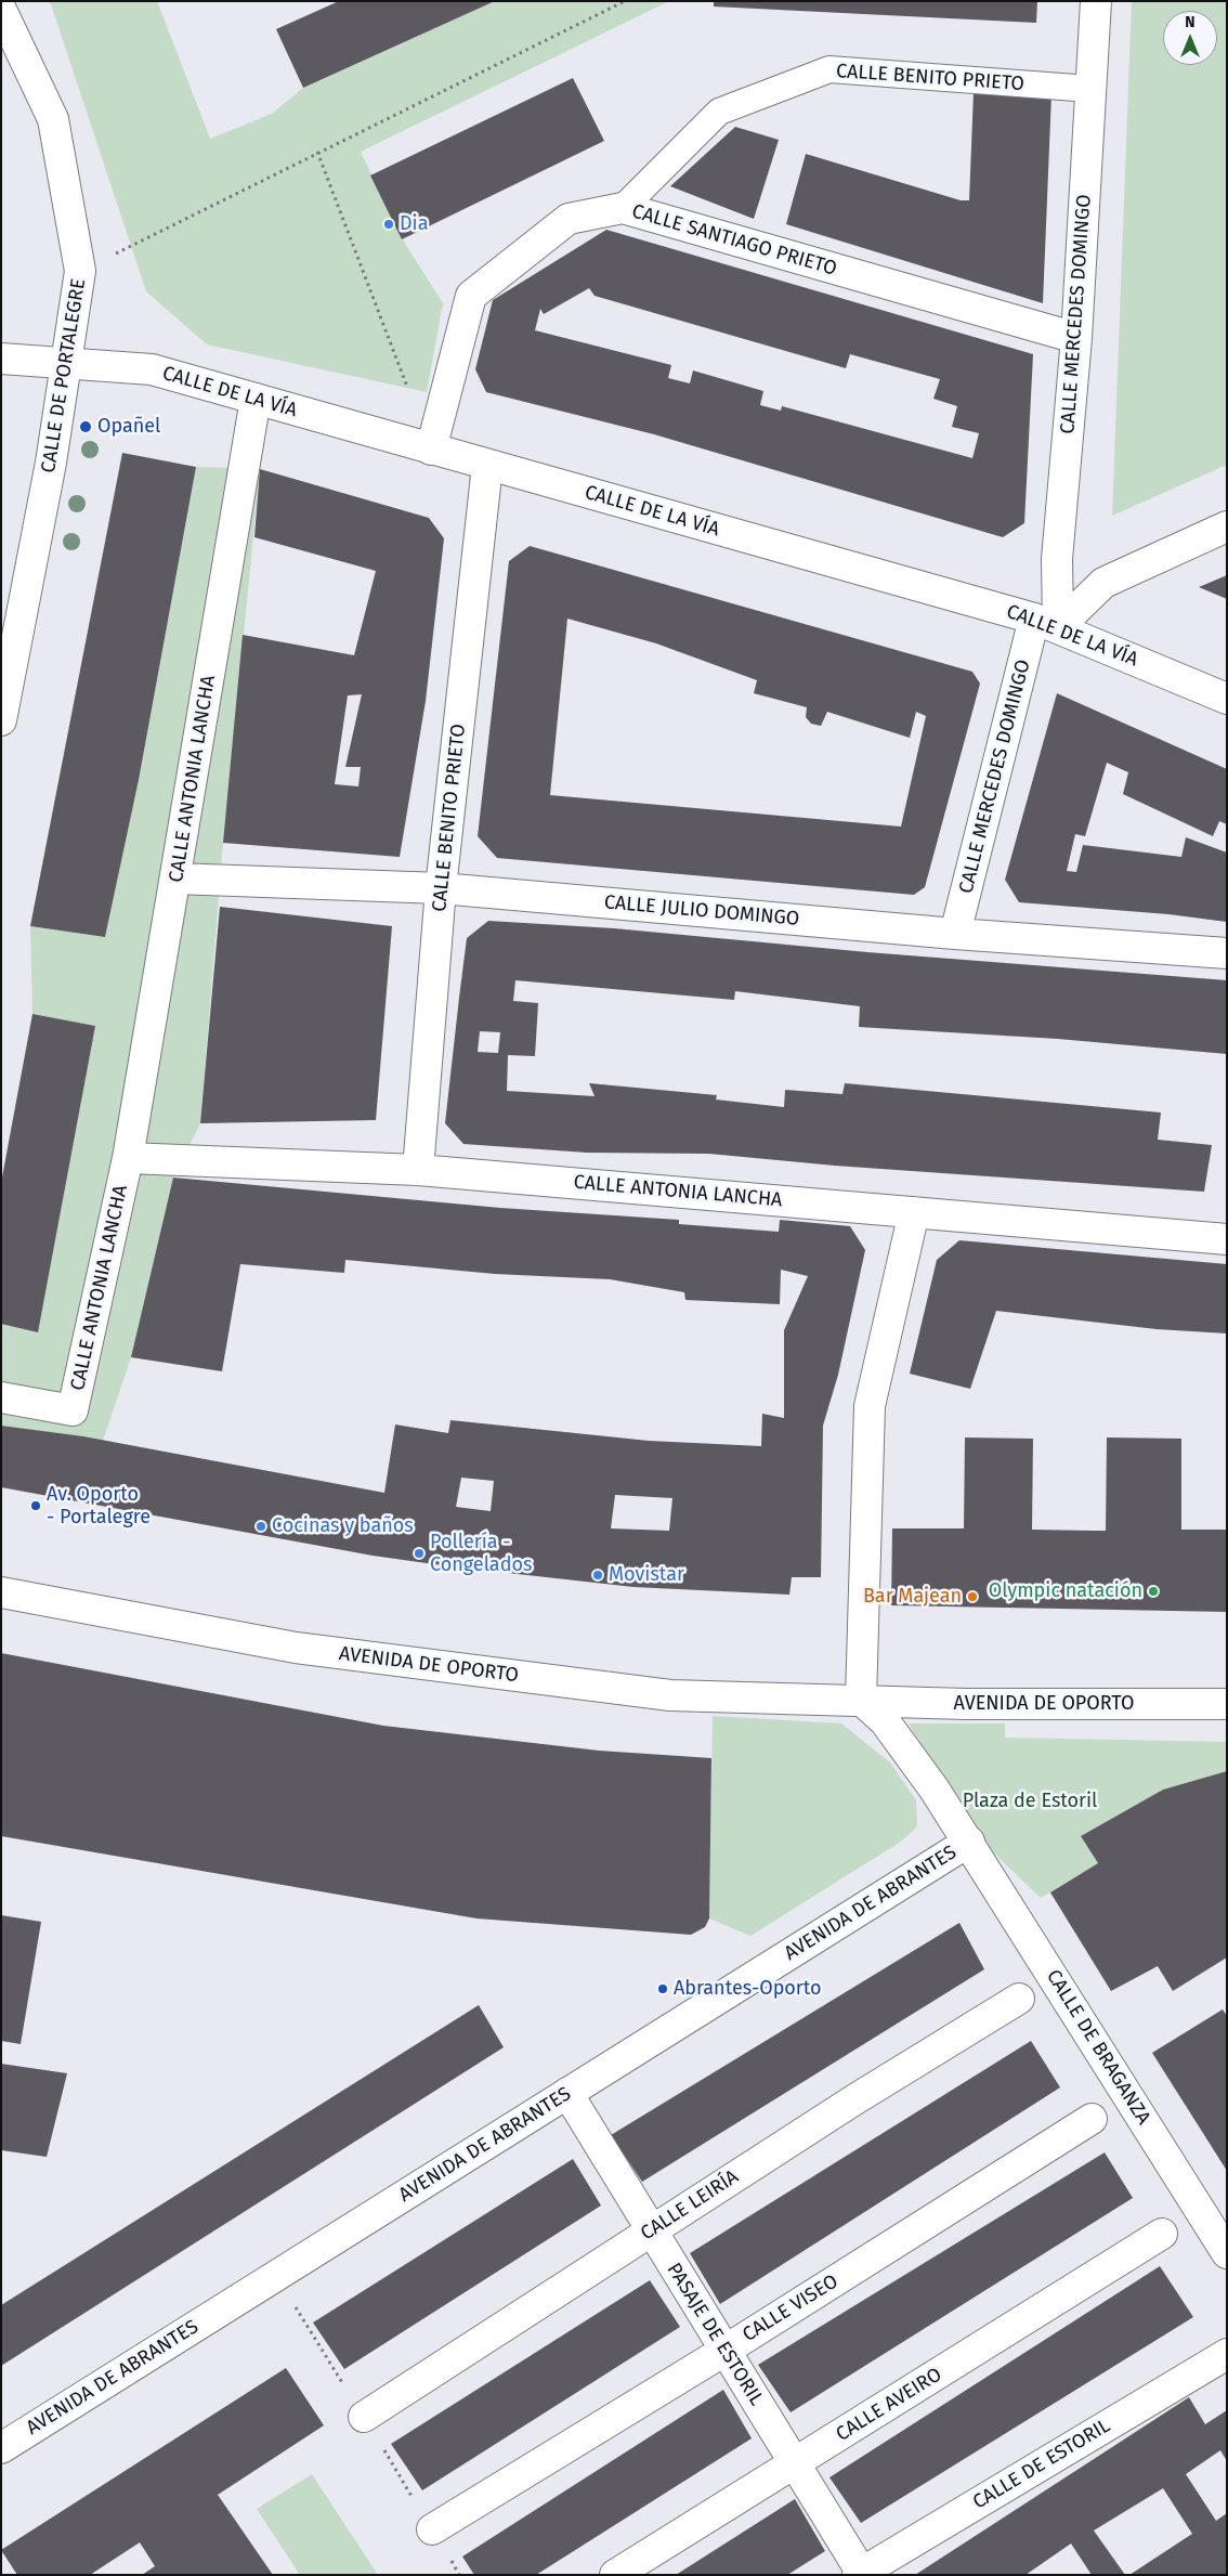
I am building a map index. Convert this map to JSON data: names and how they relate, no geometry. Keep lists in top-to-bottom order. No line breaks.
{"streets":{"street":["CALLE BENITO PRIETO","CALLE SANTIAGO PRIETO","CALLE MERCEDES DOMINGO","CALLE DE PORTALEGRE","CALLE DE LA VÍA","CALLE ANTONIA LANCHA","CALLE JULIO DOMINGO","AVENIDA DE OPORTO","AVENIDA DE ABRANTES","CALLE DE BRAGANZA","CALLE LEIRÍA","CALLE VISEO","PASAJE DE ESTORIL","CALLE AVEIRO","CALLE DE ESTORIL"]},"crossings":[["CALLE BENITO PRIETO","CALLE SANTIAGO PRIETO"],["CALLE BENITO PRIETO","CALLE MERCEDES DOMINGO"],["CALLE BENITO PRIETO","CALLE DE LA VÍA"],["CALLE BENITO PRIETO","CALLE ANTONIA LANCHA"],["CALLE BENITO PRIETO","CALLE JULIO DOMINGO"],["CALLE SANTIAGO PRIETO","CALLE MERCEDES DOMINGO"],["CALLE SANTIAGO PRIETO","CALLE DE LA VÍA"],["CALLE MERCEDES DOMINGO","CALLE DE LA VÍA"],["CALLE MERCEDES DOMINGO","CALLE JULIO DOMINGO"],["CALLE DE PORTALEGRE","CALLE DE LA VÍA"],["CALLE DE LA VÍA","CALLE ANTONIA LANCHA"],["CALLE ANTONIA LANCHA","CALLE JULIO DOMINGO"],["AVENIDA DE ABRANTES","CALLE DE BRAGANZA"],["AVENIDA DE ABRANTES","PASAJE DE ESTORIL"],["CALLE LEIRÍA","PASAJE DE ESTORIL"],["CALLE VISEO","PASAJE DE ESTORIL"],["PASAJE DE ESTORIL","CALLE AVEIRO"],["PASAJE DE ESTORIL","CALLE DE ESTORIL"]],"parks":["Plaza de Estoril"],"places":["Dia","Opañel","Av. Oporto - Portalegre","Cocinas y baños","Pollería - Congelados","Movistar","Olympic natación","Bar Majean","Abrantes-Oporto"],"north":"top"}
